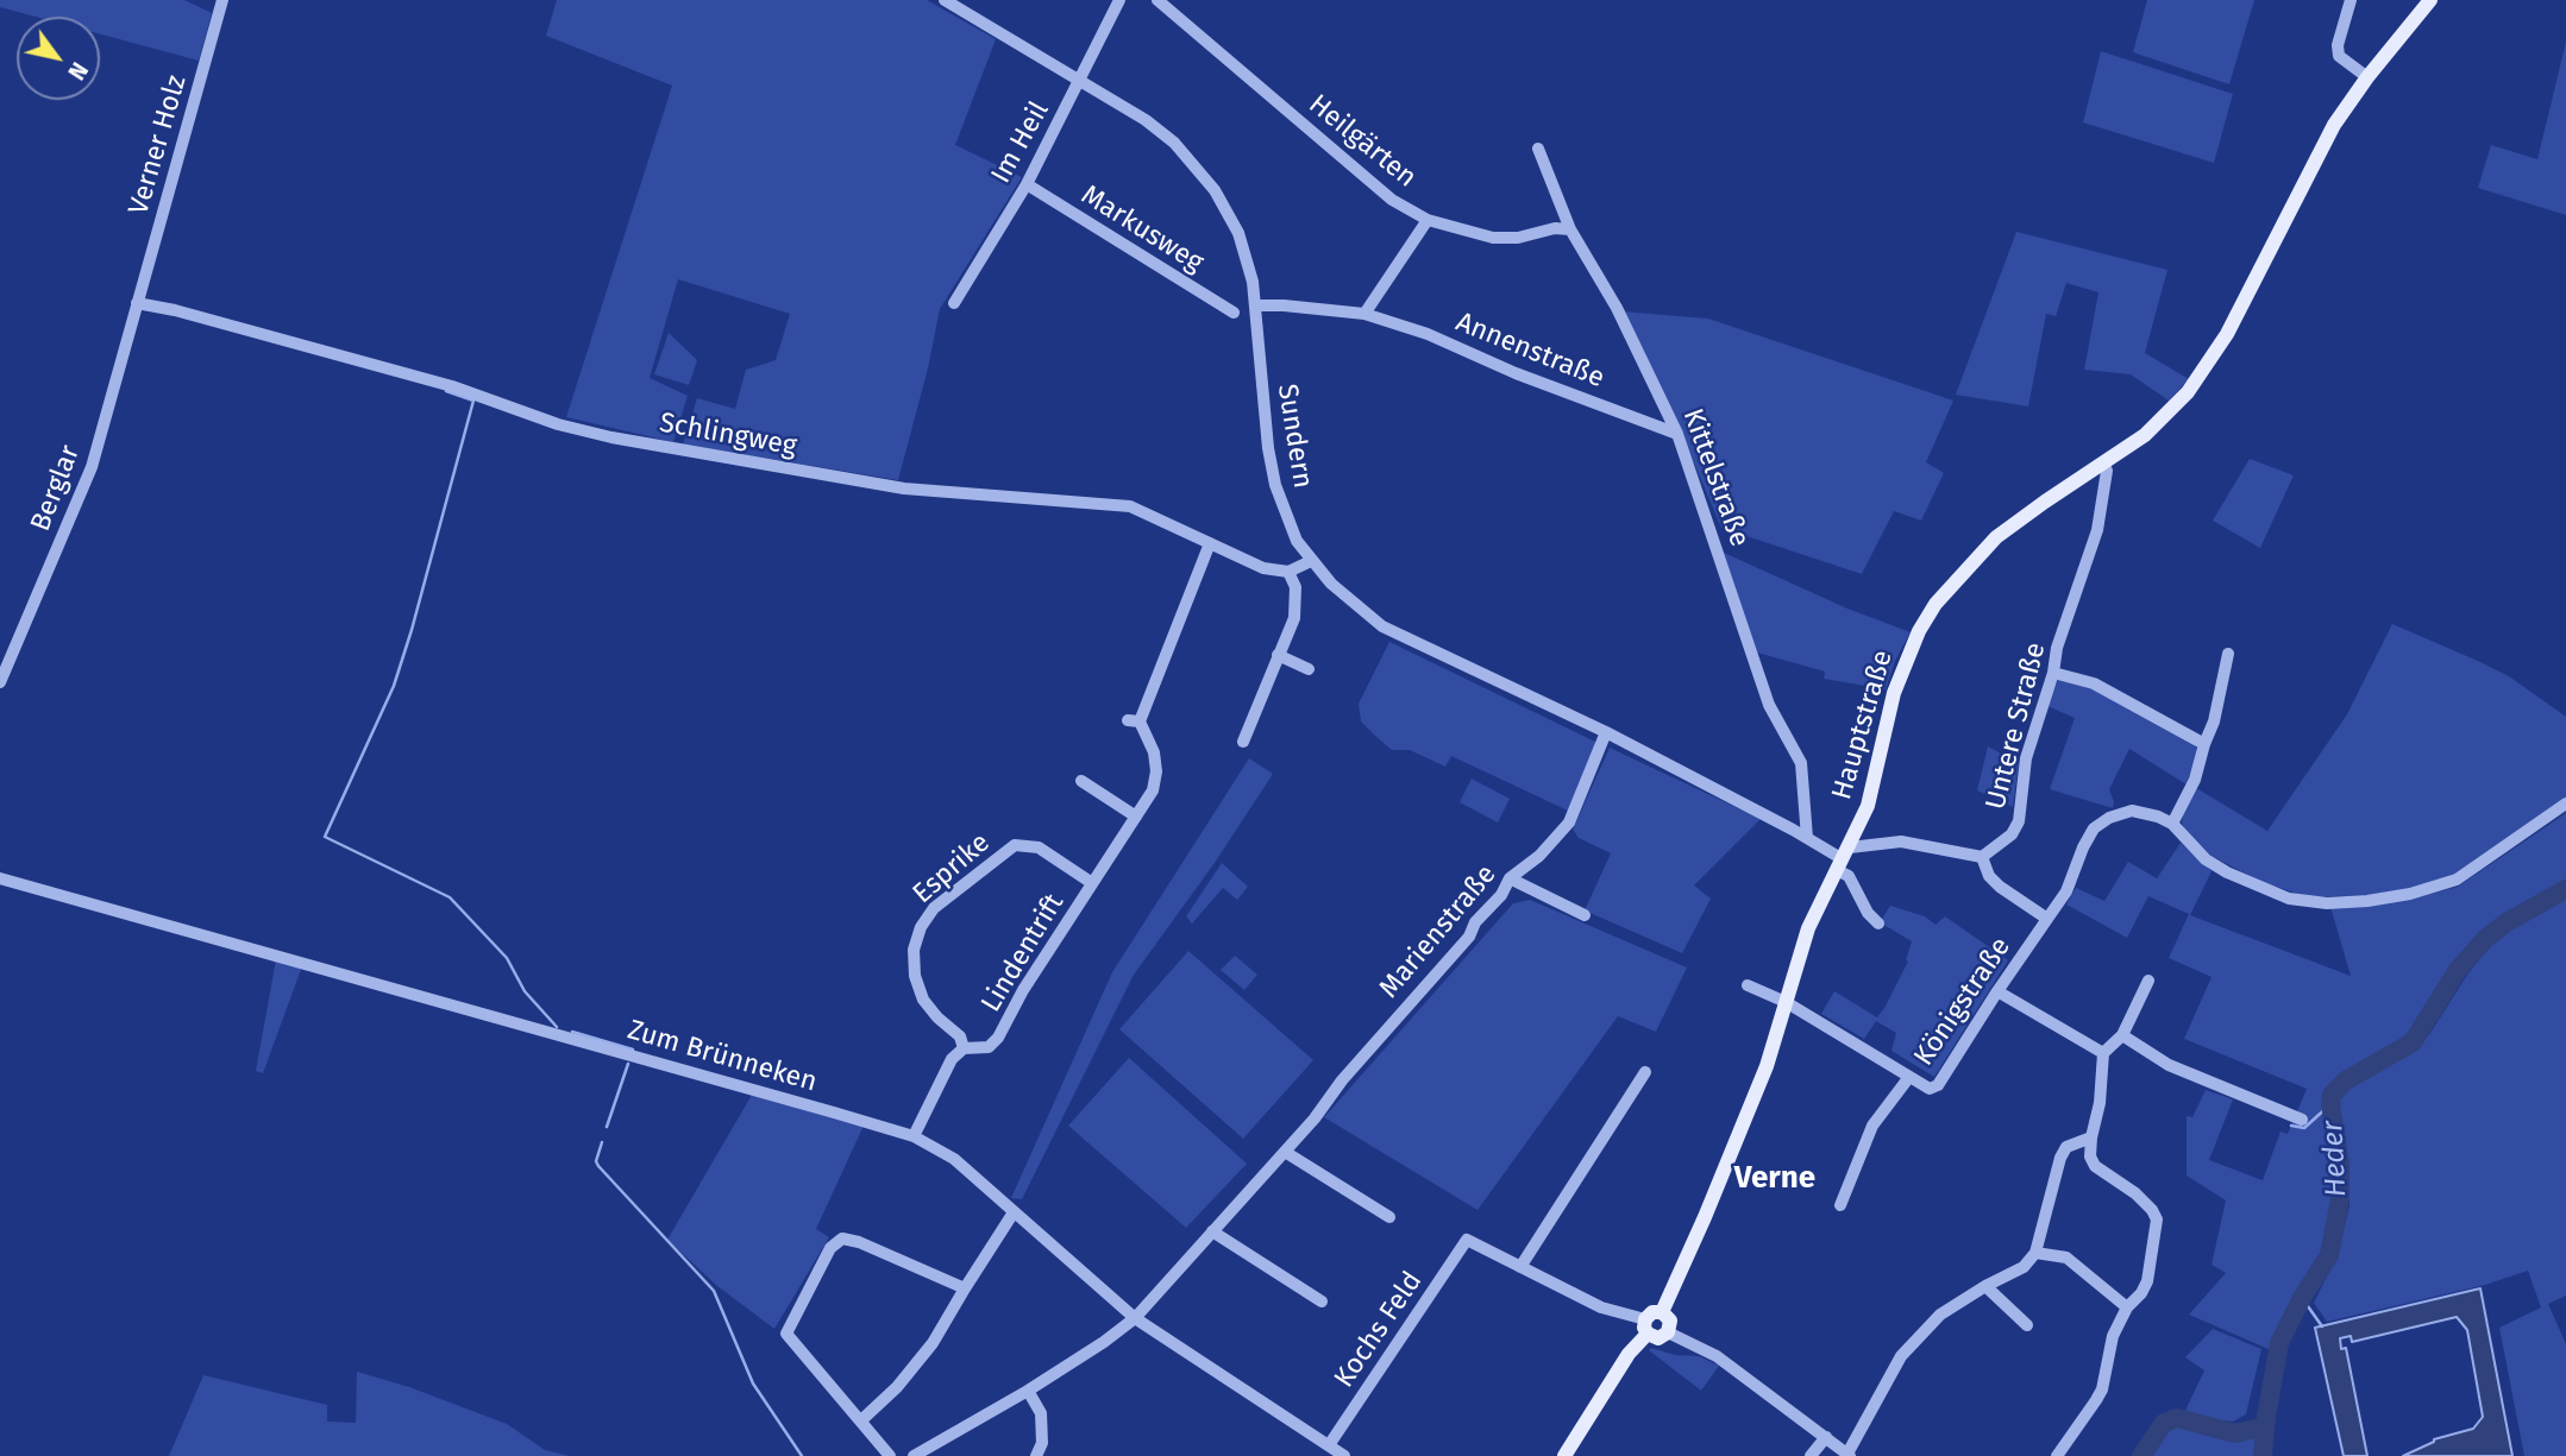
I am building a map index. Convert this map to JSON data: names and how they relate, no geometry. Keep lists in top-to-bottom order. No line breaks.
{"streets":{"main road":["Hauptstraße"],"street":["Heilgärten","Im Heil","Verner Holz","Markusweg","Annenstraße","Schlingweg","Sundern","Kittelstraße","Berglar","Untere Straße","Esprike","Marienstraße","Lindentrift","Königstraße","Zum Brünneken","Kochs Feld"]},"crossings":[["Heilgärten","Kittelstraße"],["Im Heil","Markusweg"],["Im Heil","Sundern"],["Verner Holz","Schlingweg"],["Verner Holz","Berglar"],["Annenstraße","Sundern"],["Annenstraße","Kittelstraße"],["Schlingweg","Berglar"],["Schlingweg","Lindentrift"],["Sundern","Kittelstraße"],["Sundern","Hauptstraße"],["Sundern","Marienstraße"],["Hauptstraße","Untere Straße"],["Hauptstraße","Königstraße"],["Esprike","Lindentrift"],["Marienstraße","Zum Brünneken"],["Zum Brünneken","Kochs Feld"]],"districts":["Verne"],"water":["Heder"],"north":"bottom right"}
